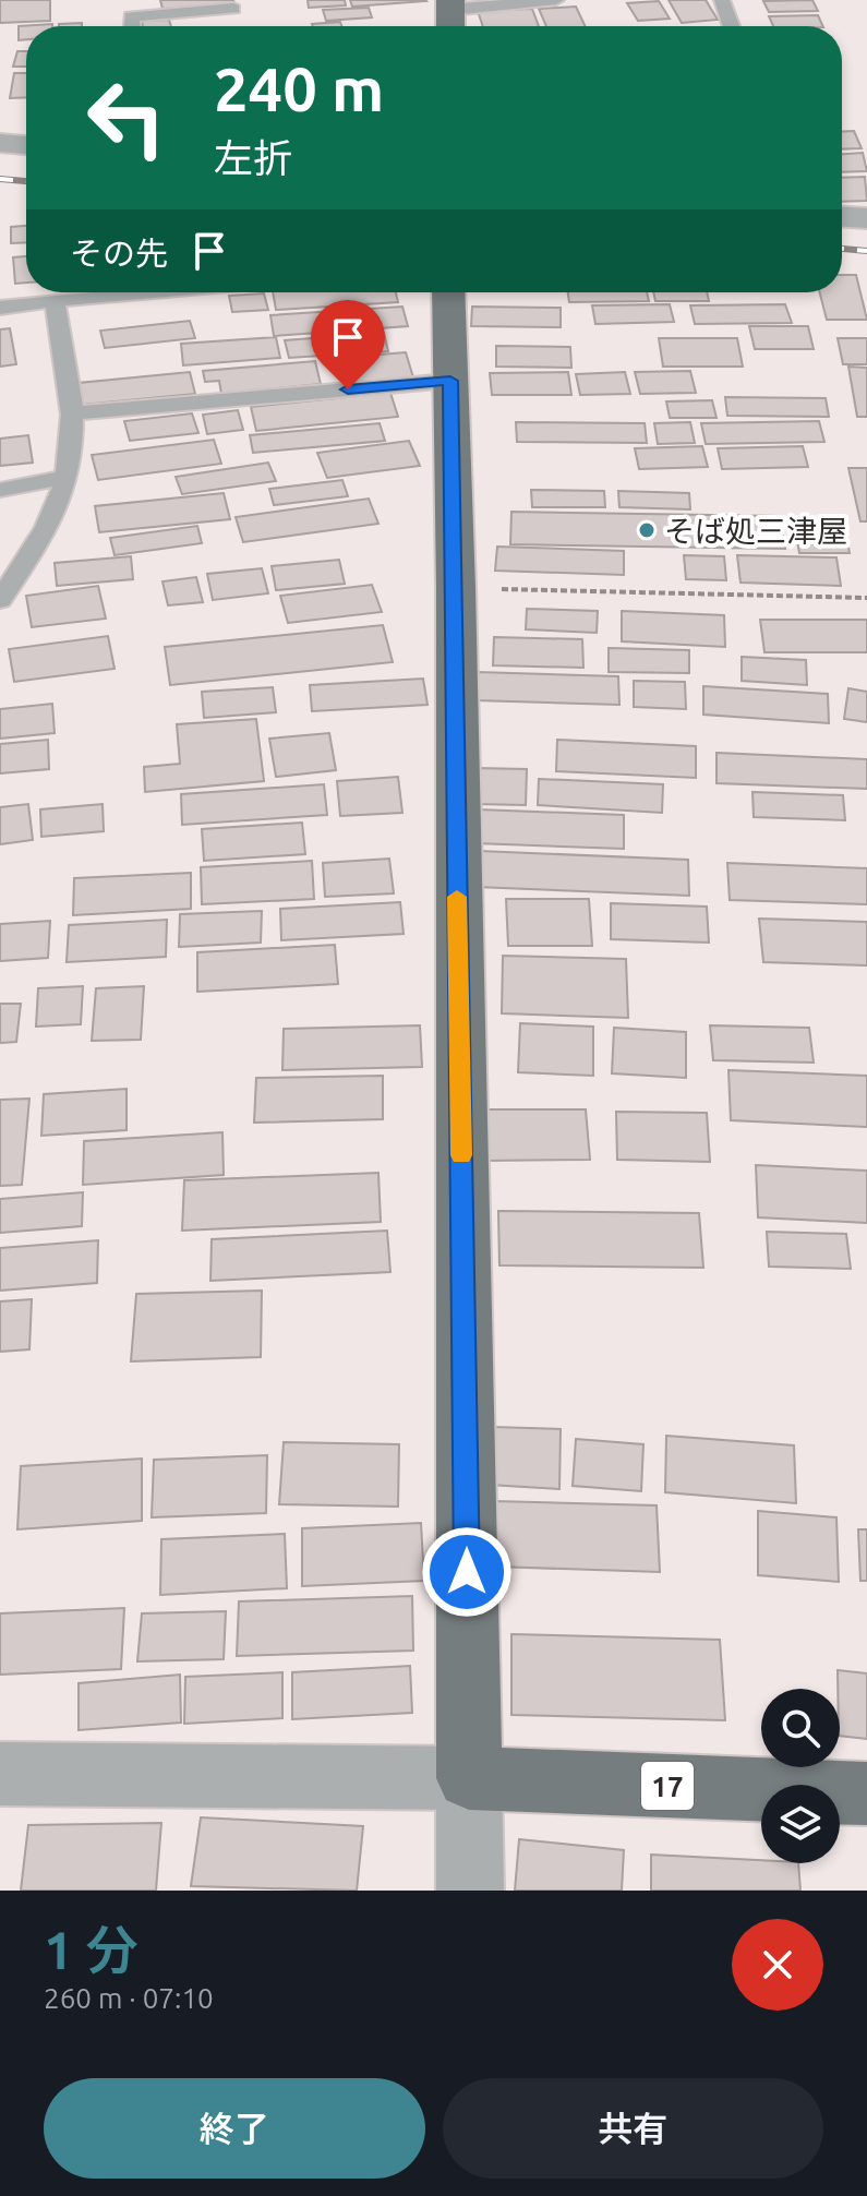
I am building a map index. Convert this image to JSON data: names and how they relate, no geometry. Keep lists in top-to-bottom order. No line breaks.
{"streets":{"main road":["17"]},"places":["そば処三津屋"],"page":{"turn":["240 m","左折"],"then":"その先","heading":["1 分","260 m · 07:10"],"buttons":["終了","共有"]}}
